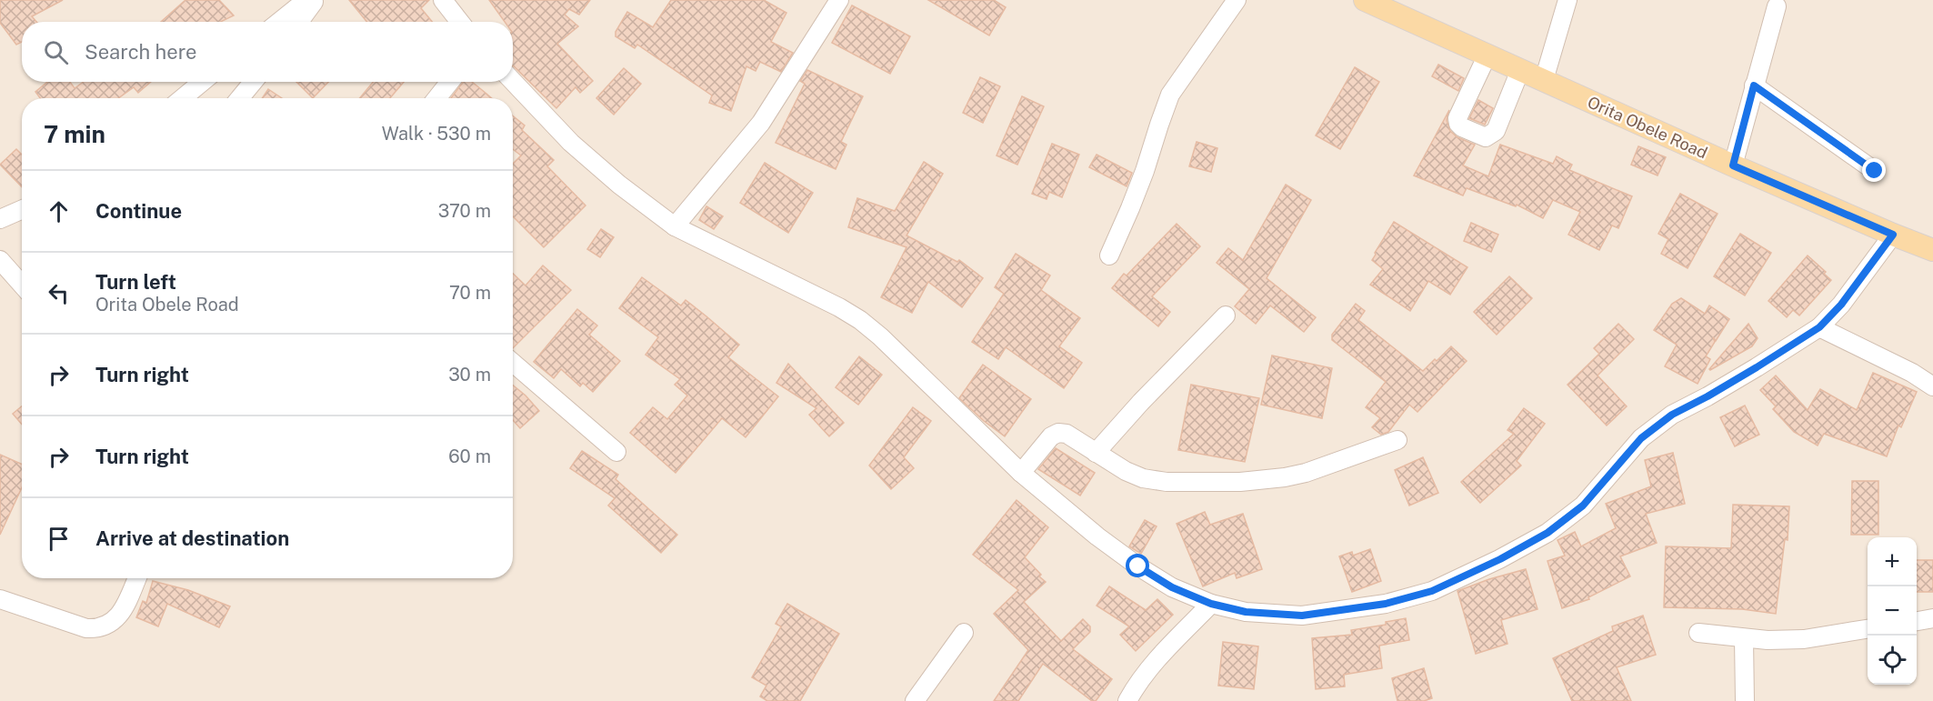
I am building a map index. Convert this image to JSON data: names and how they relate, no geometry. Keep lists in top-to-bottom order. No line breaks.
{"streets":{"main road":["Orita Obele Road"]},"page":{"search":"Search here","heading":["7 min","Walk · 530 m"],"list":[["Continue","370 m"],["Turn left","Orita Obele Road","70 m"],["Turn right","30 m"],["Turn right","60 m"],"Arrive at destination"],"map_buttons":["+","−"]}}
